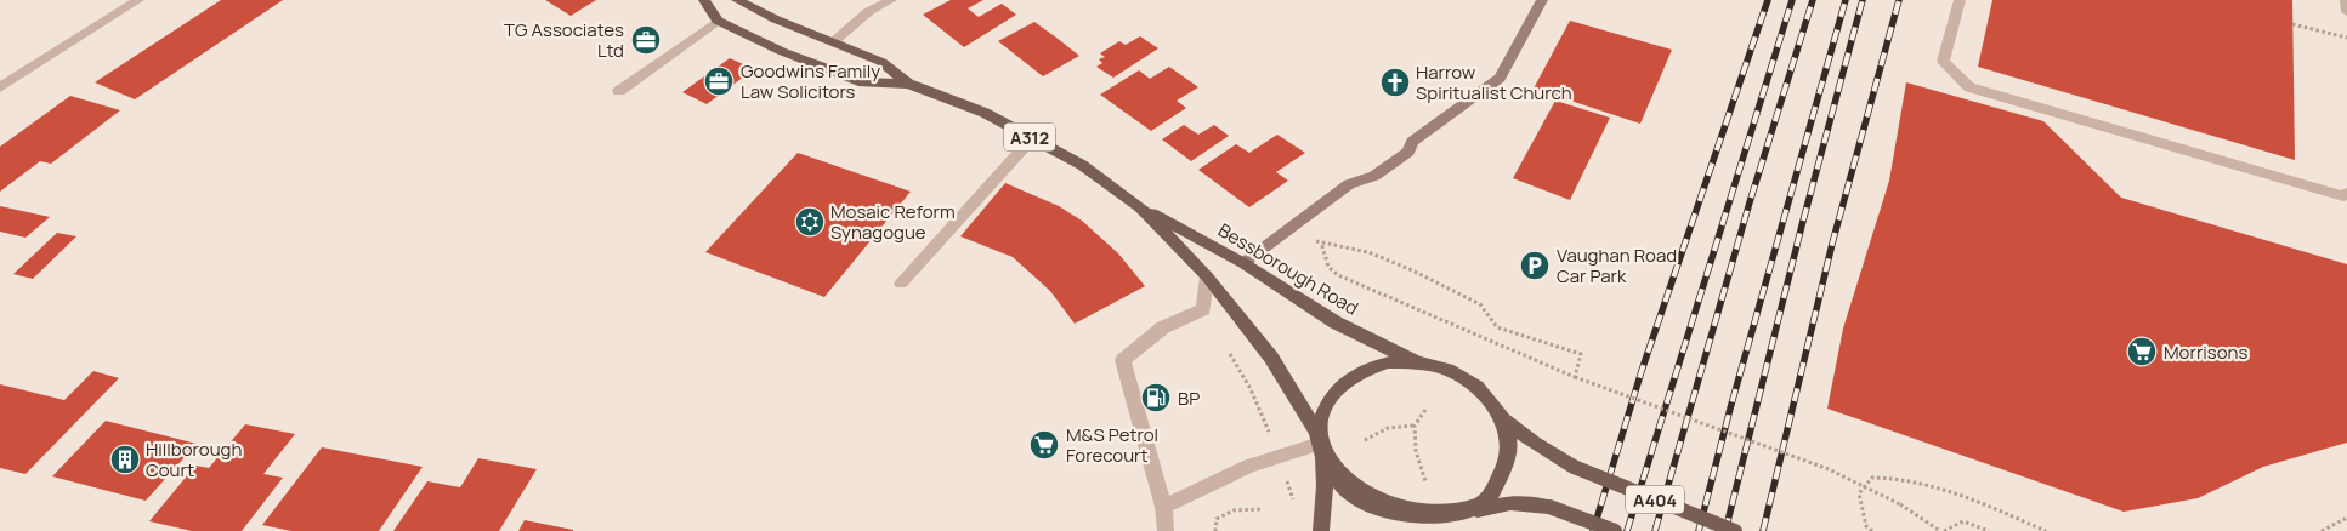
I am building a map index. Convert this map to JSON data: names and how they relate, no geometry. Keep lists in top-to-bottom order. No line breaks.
{"streets":{"main road":["A312","Bessborough Road","A404"]},"crossings":[["Bessborough Road","A404"]],"places":{"office":["TG Associates Ltd","Goodwins Family Law Solicitors"],"church":["Harrow Spiritualist Church"],"synagogue":["Mosaic Reform Synagogue"],"parking":["Vaughan Road Car Park"],"supermarket":["Morrisons","M&S Petrol Forecourt"],"fuel station":["BP"],"building":["Hillborough Court"]}}
